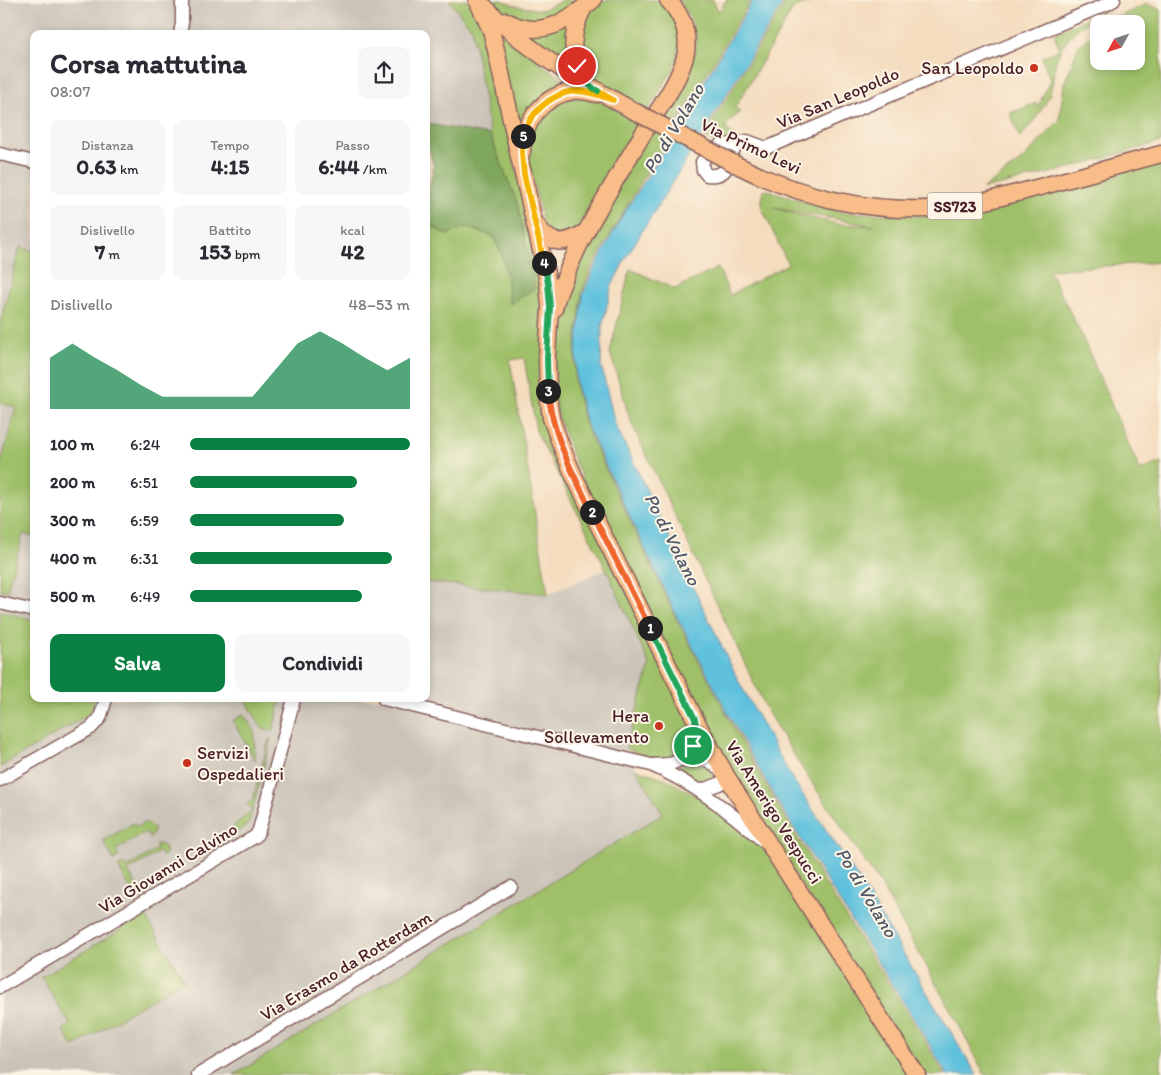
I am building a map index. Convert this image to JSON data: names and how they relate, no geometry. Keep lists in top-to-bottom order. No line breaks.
{"streets":{"main road":["Via Primo Levi","SS723","Via Amerigo Vespucci"],"street":["Via San Leopoldo","Via Giovanni Calvino","Via Erasmo da Rotterdam"]},"water":["Po di Volano"],"places":["San Leopoldo","Hera Sollevamento","Servizi Ospedalieri"],"north":"bottom left","page":{"heading":["Corsa mattutina","08:07"],"stats":[["Distanza","0.63 km"],["Tempo","4:15"],["Passo","6:44 /km"],["Dislivello","7 m"],["Battito","153 bpm"],["kcal","42"]],"pins":["5","4","3","2","1"],"chart":["Dislivello","48–53 m"],"list":[{"name":"100 m","note":"6:24"},{"name":"200 m","note":"6:51"},{"name":"300 m","note":"6:59"},{"name":"400 m","note":"6:31"},{"name":"500 m","note":"6:49"}],"buttons":["Salva","Condividi"]}}
